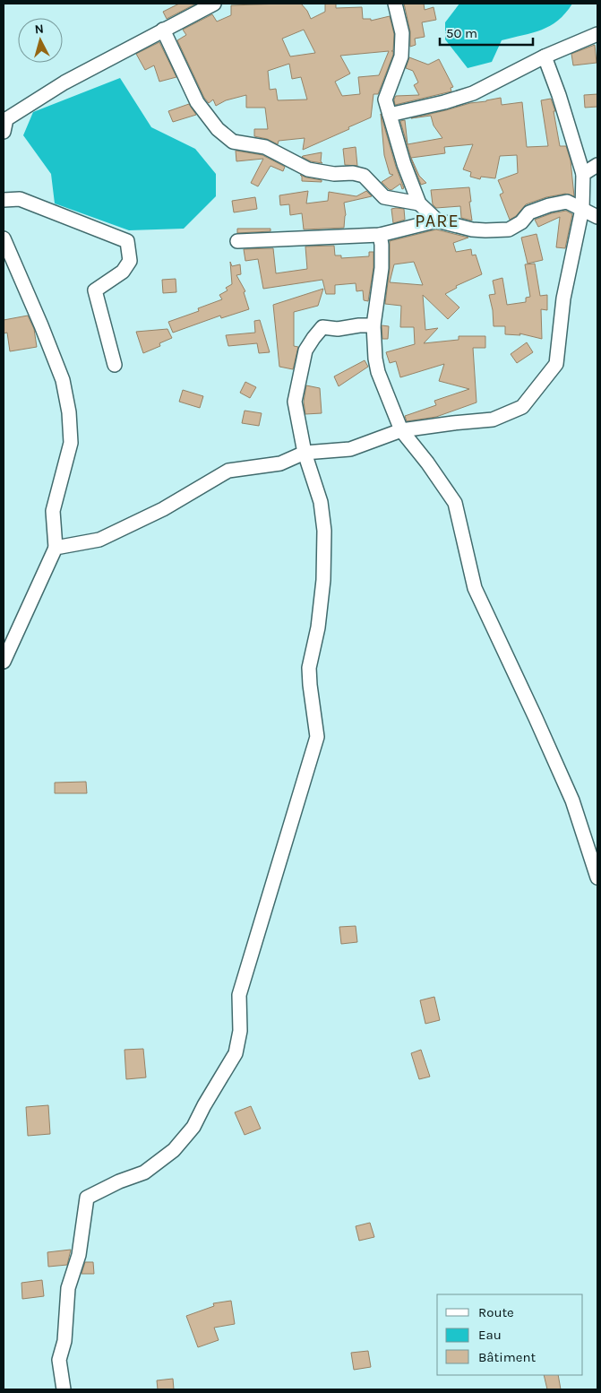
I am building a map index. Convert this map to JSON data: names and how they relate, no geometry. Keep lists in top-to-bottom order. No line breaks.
{"districts":["PARE"],"legend":["Route","Eau","Bâtiment"],"scale_bar":"50 m","north":"top"}
